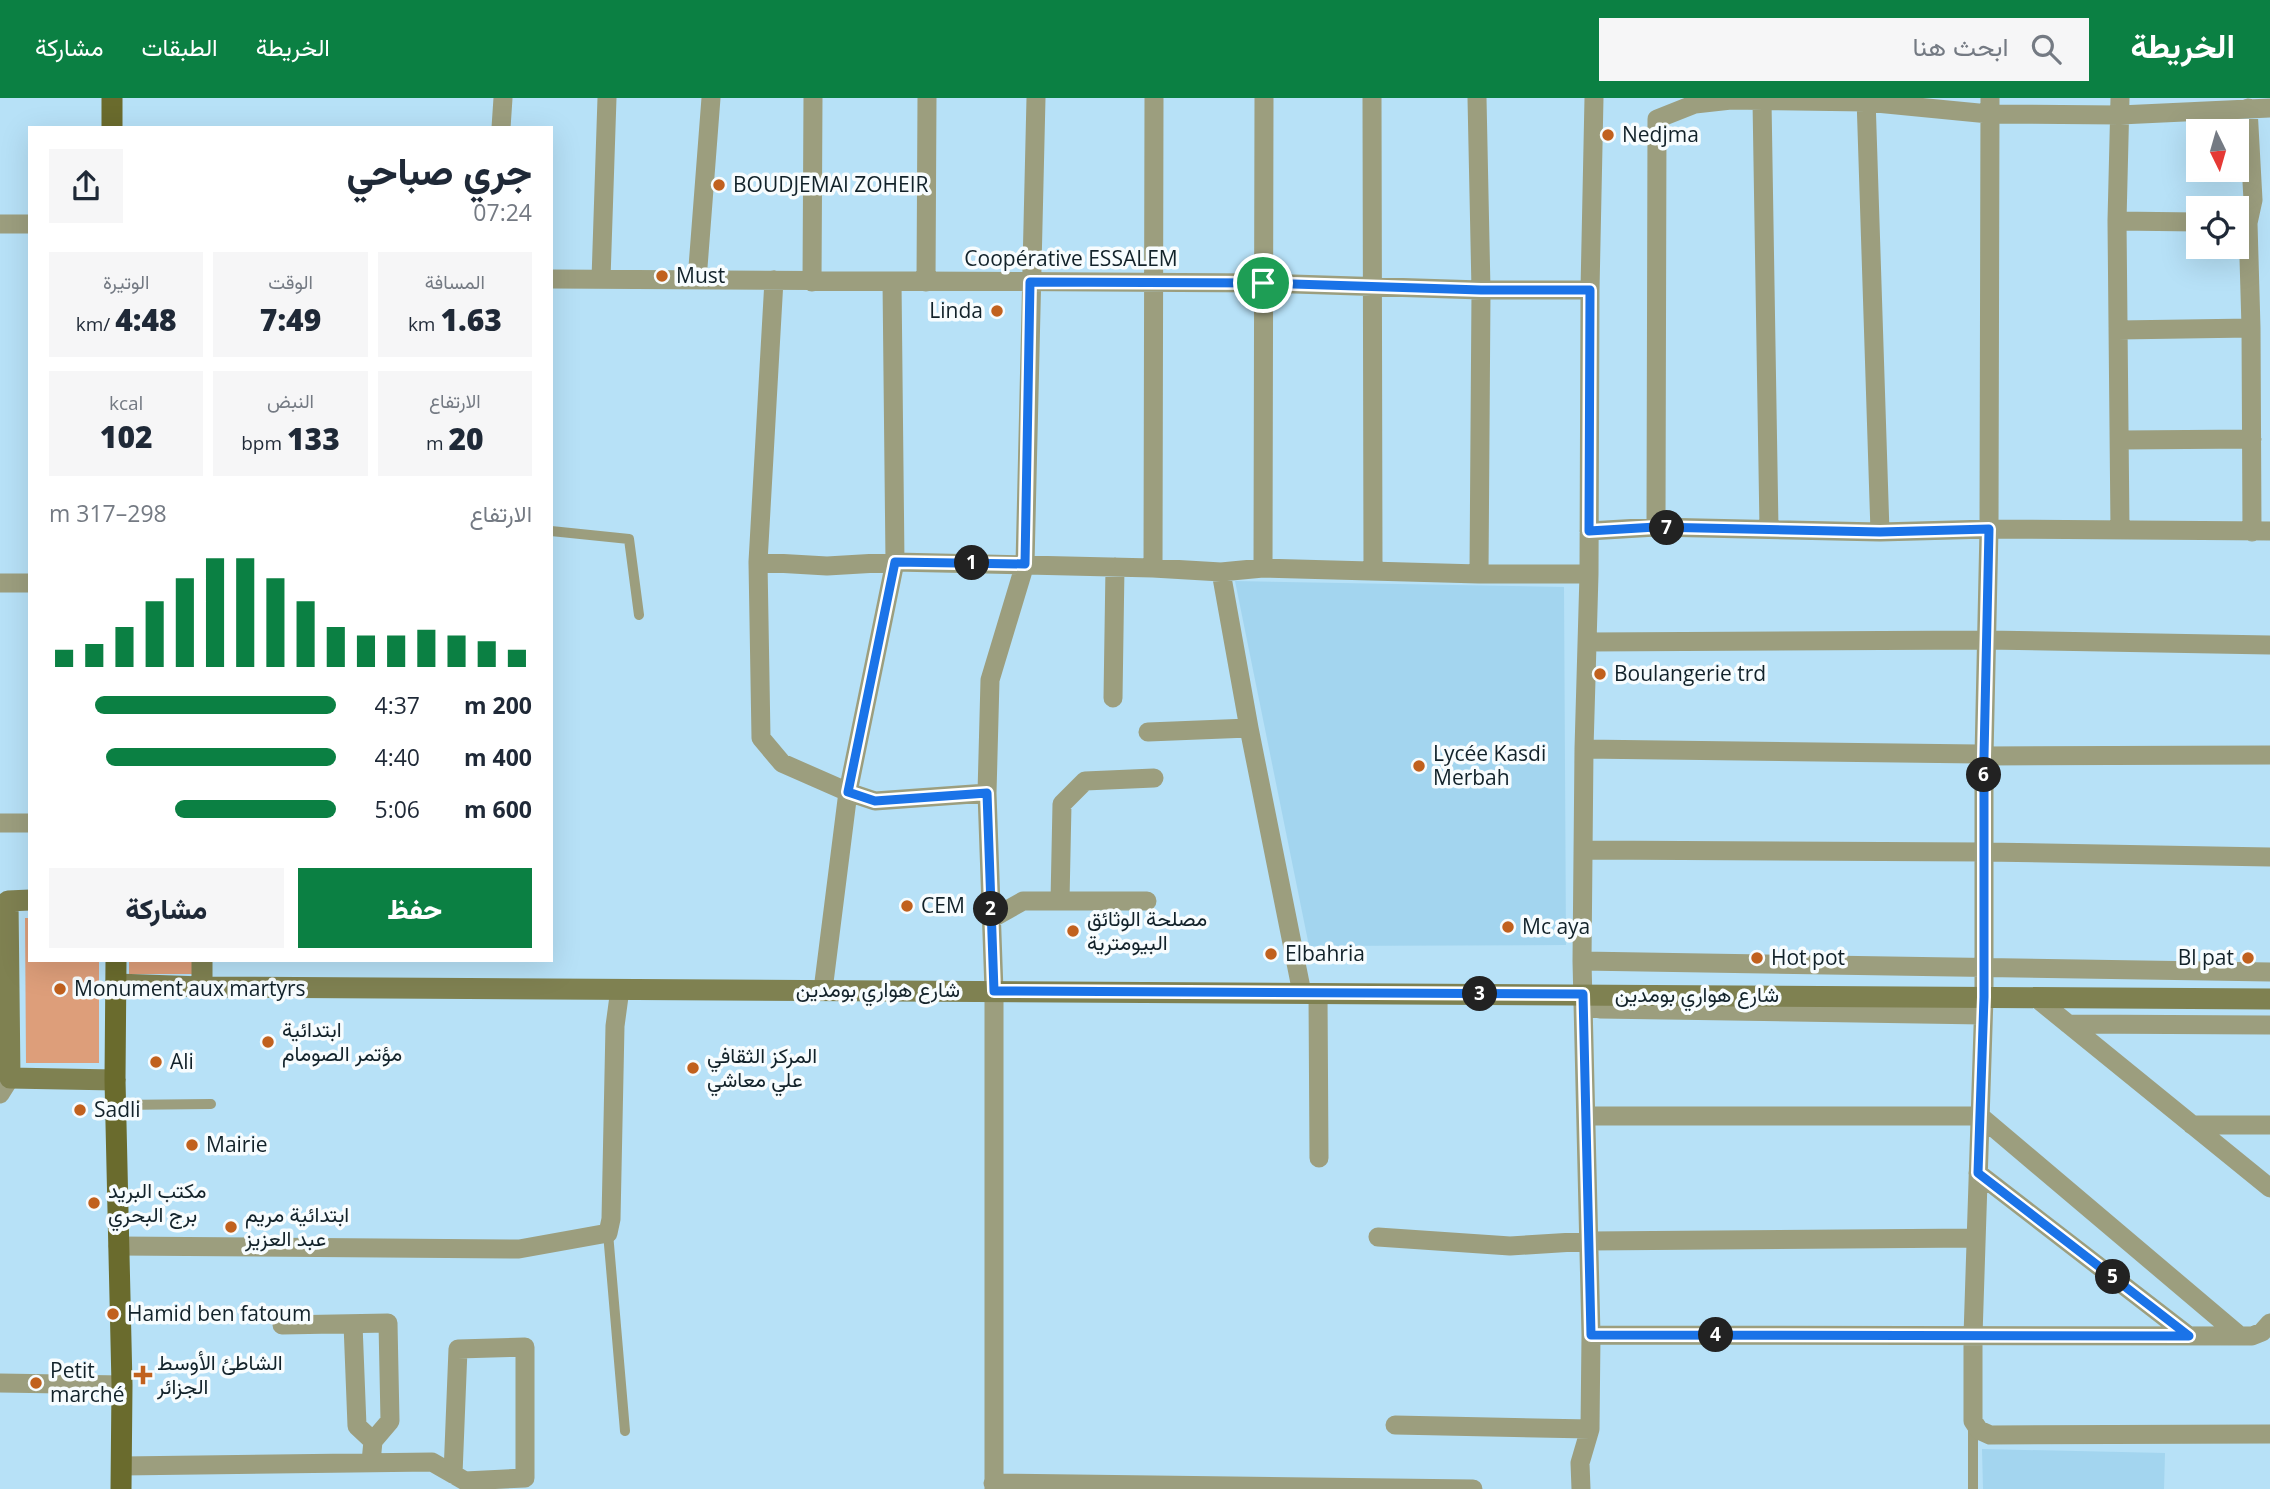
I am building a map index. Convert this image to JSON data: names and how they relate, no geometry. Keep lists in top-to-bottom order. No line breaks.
{"streets":{"main road":["شارع هواري بومدين"],"street":["Coopérative ESSALEM"]},"places":{"other":["Nedjma","BOUDJEMAI ZOHEIR","Must","Linda","Boulangerie trd","Lycée Kasdi Merbah","CEM","Mc aya","مصلحة الوثائق البيومترية","Elbahria","Hot pot","Bl pat","Monument aux martyrs","ابتدائية مؤتمر الصومام","Ali","المركز الثقافي علي معاشي","Sadli","Mairie","مكتب البريد برج البحري","ابتدائية مريم عبد العزيز","Hamid ben fatoum","Petit marché"],"health":["الشاطئ الأوسط الجزائر"]},"north":"bottom","page":{"header":"الخريطة","search":"ابحث هنا","nav":["الخريطة","الطبقات","مشاركة"],"heading":["جري صباحي","07:24"],"stats":[["المسافة","1.63 km"],["الوقت","7:49"],["الوتيرة","4:48 /km"],["الارتفاع","20 m"],["النبض","133 bpm"],["kcal","102"]],"chart":["الارتفاع","298–317 m"],"pins":["7","1","6","2","3","5","4"],"list":[{"name":"200 m","note":"4:37"},{"name":"400 m","note":"4:40"},{"name":"600 m","note":"5:06"}],"buttons":["حفظ","مشاركة"]}}
